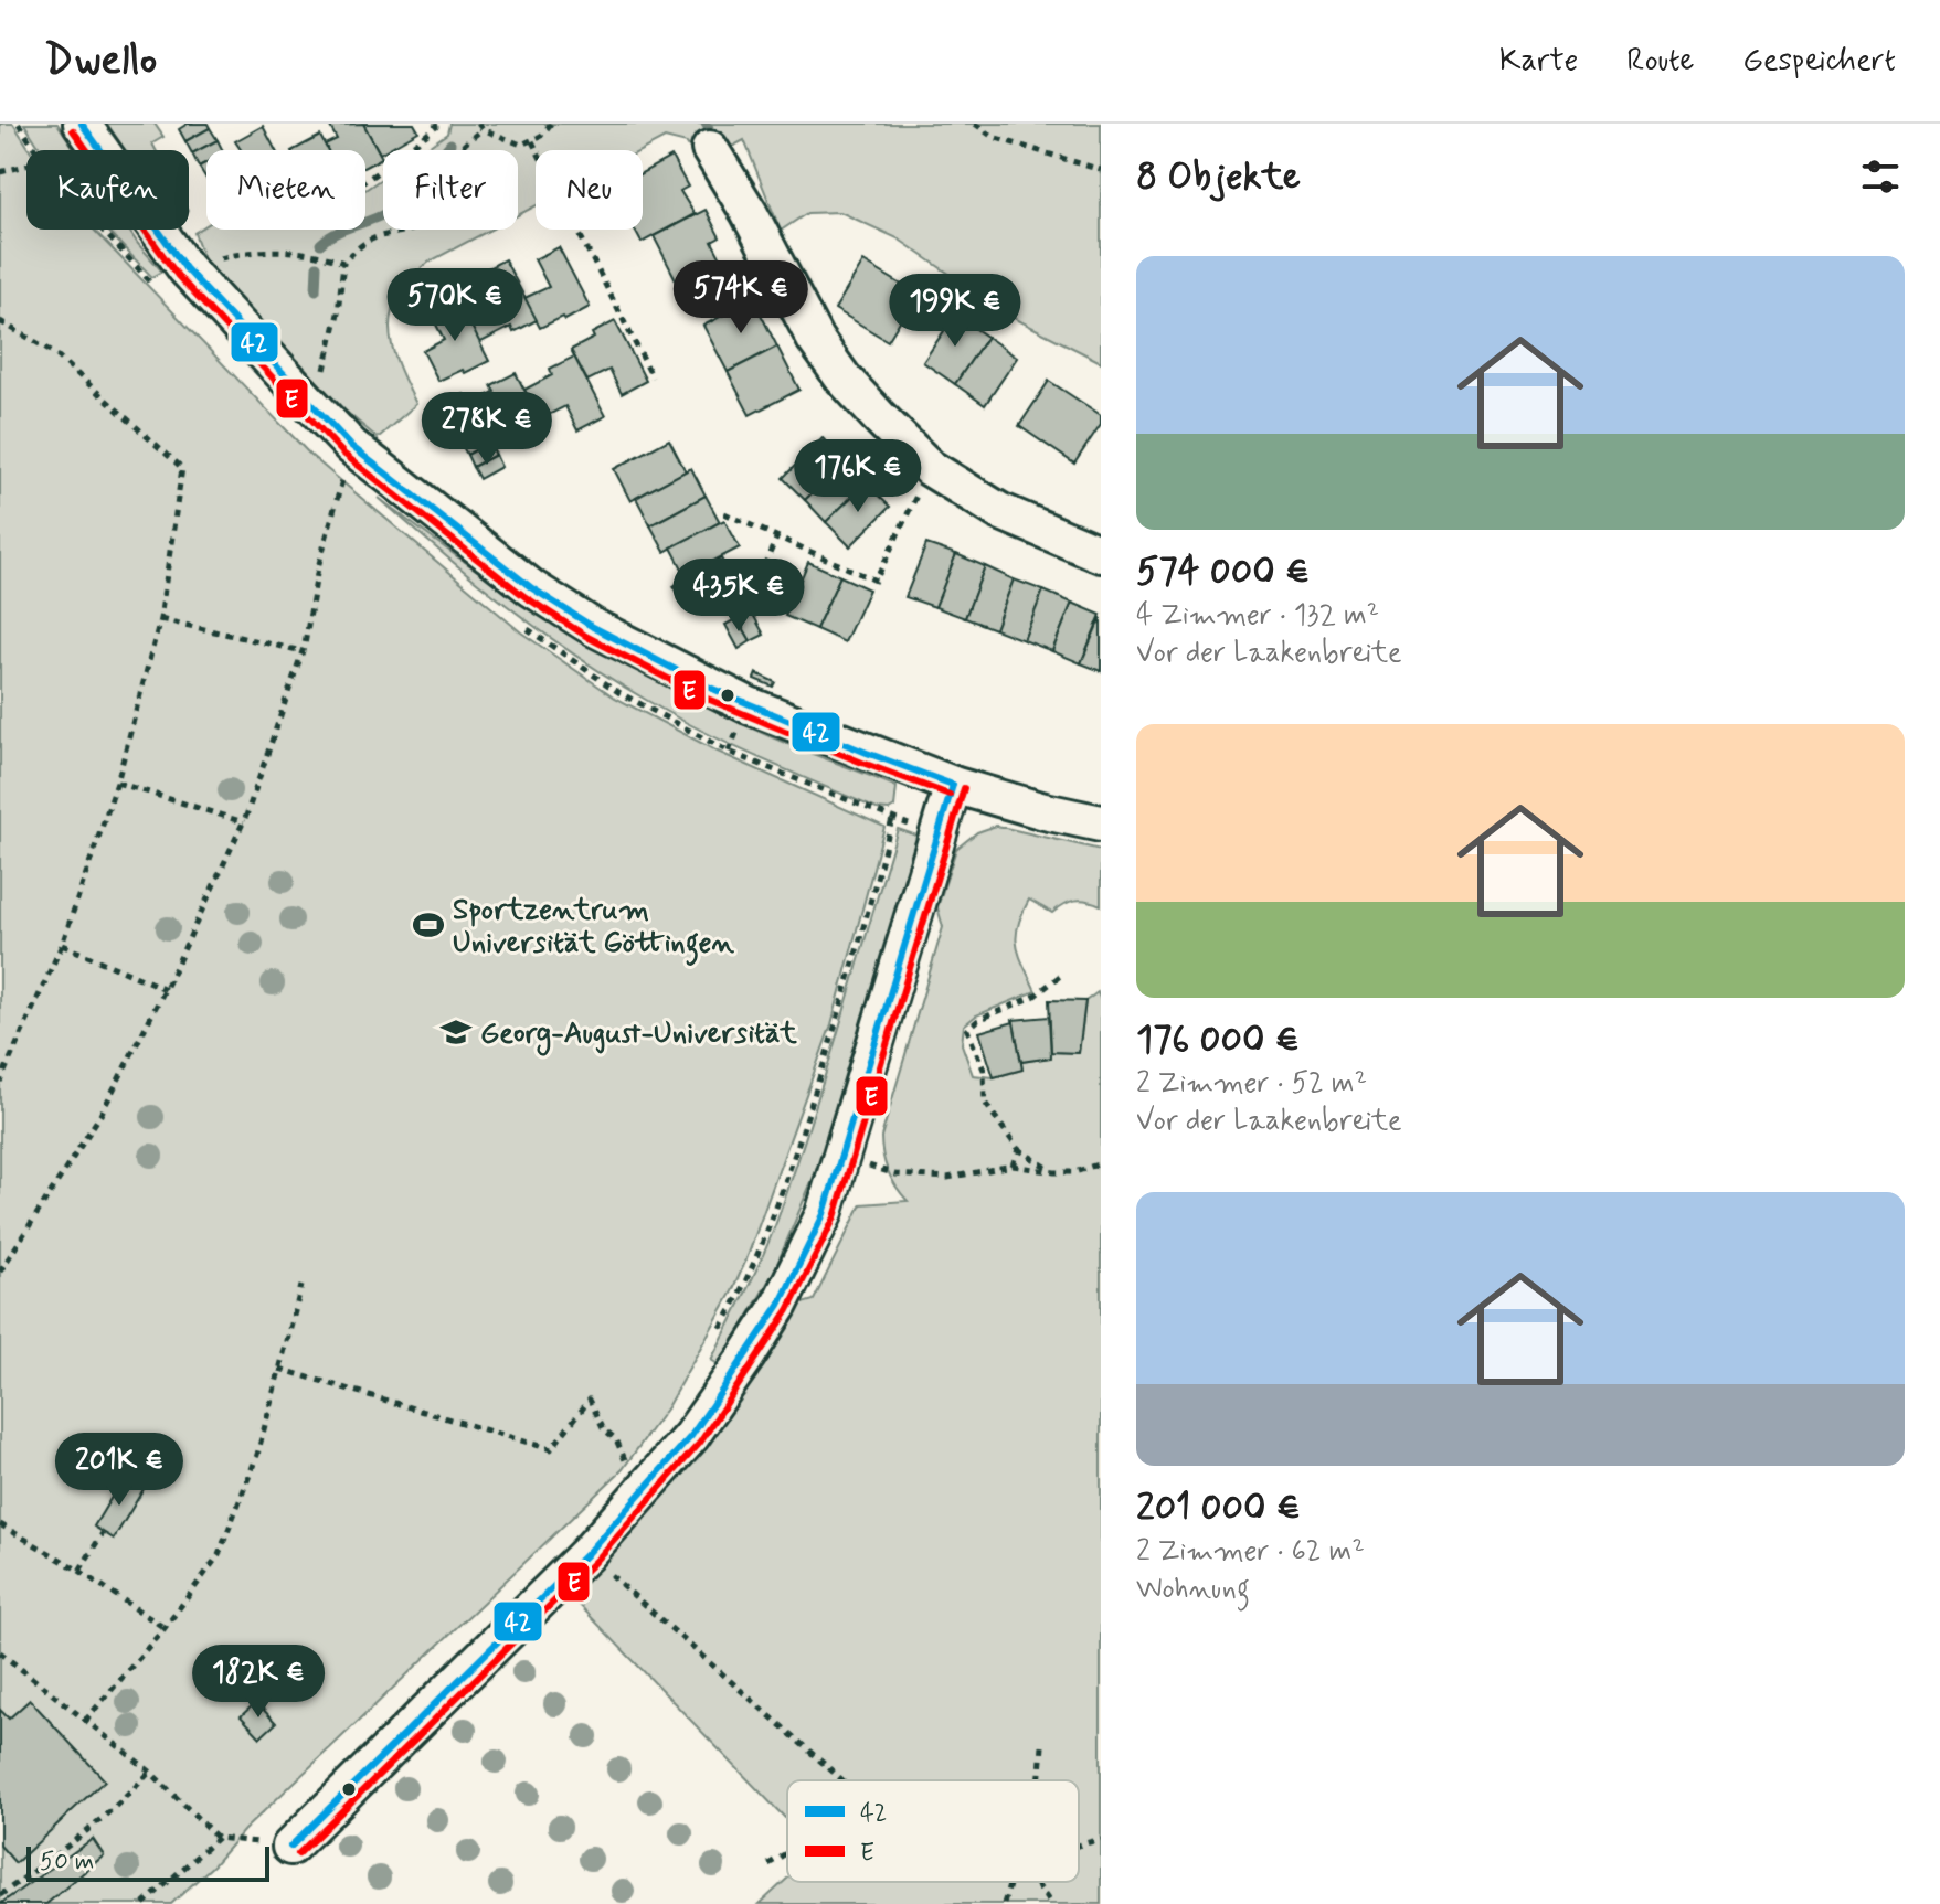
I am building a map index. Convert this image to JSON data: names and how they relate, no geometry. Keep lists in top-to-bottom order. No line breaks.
{"places":{"sports":["Sportzentrum Universität Göttingen"],"school or university":["Georg-August-Universität"]},"lines":["transit line 42","transit line E"],"legend":["42","E"],"scale_bar":"50 m","page":{"header":"Dwello","nav":["Karte","Route","Gespeichert"],"heading":"8 Objekte","chip":["Kaufen","Mieten","Filter","Neu"],"list":[{"name":"574 000 €","note":"4 Zimmer · 132 m² · Vor der Laakenbreite"},{"name":"176 000 €","note":"2 Zimmer · 52 m² · Vor der Laakenbreite"},{"name":"201 000 €","note":"2 Zimmer · 62 m² · Wohnung"}],"price":["574K €","570K €","199K €","278K €","176K €","435K €","201K €","182K €"],"scale":"50 m"}}
